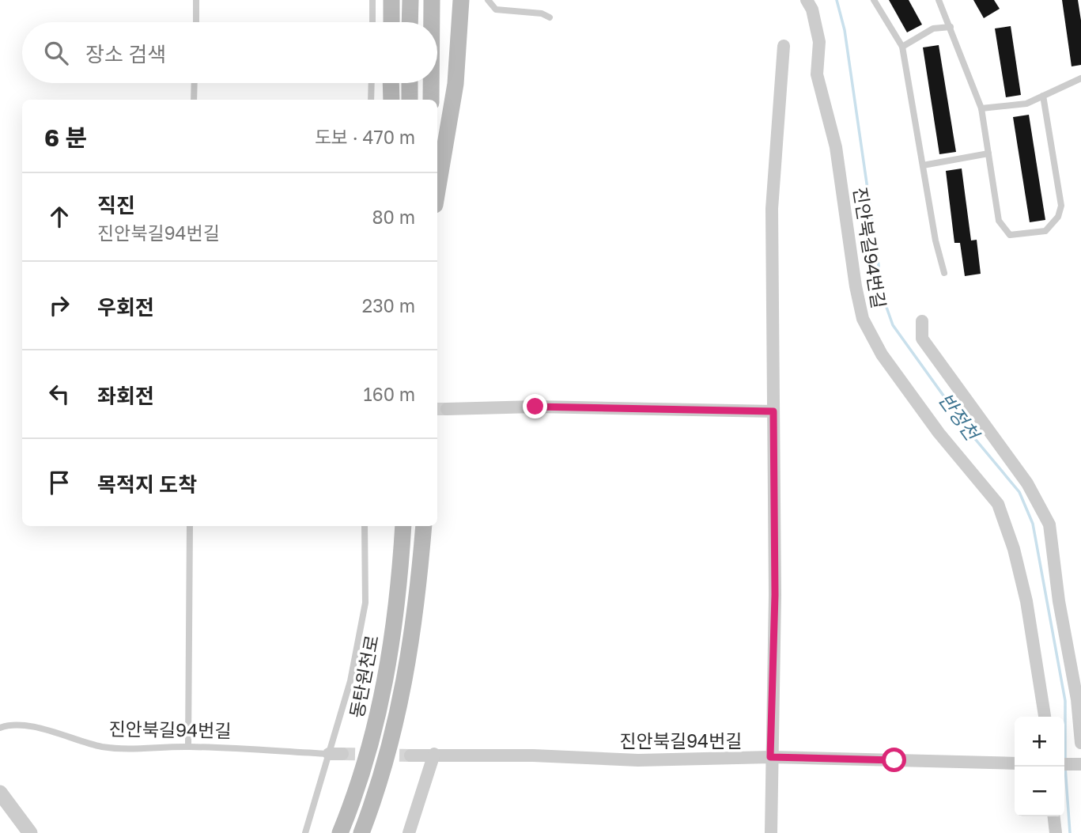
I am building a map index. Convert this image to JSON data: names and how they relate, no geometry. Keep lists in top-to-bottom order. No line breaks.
{"streets":{"main road":["동탄원천로"],"street":["진안북길94번길"]},"water":["반정천"],"page":{"search":"장소 검색","heading":["6 분","도보 · 470 m"],"list":[["직진","진안북길94번길","80 m"],["우회전","230 m"],["좌회전","160 m"],"목적지 도착"],"map_buttons":["+","−"]}}
